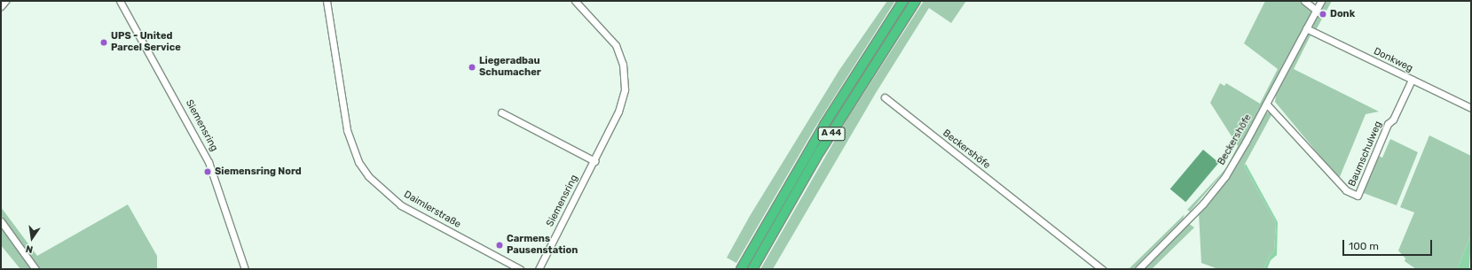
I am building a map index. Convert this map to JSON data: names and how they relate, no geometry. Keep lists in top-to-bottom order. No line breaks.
{"streets":{"highway":["A 44"],"street":["Donkweg","Siemensring","Beckershöfe","Baumschulweg","Daimlerstraße"]},"crossings":[["Donkweg","Beckershöfe"],["Donkweg","Baumschulweg"],["Beckershöfe","Baumschulweg"]],"places":["Donk","UPS - United Parcel Service","Liegeradbau Schumacher","Siemensring Nord","Carmens Pausenstation"],"scale_bar":"100 m","north":"bottom"}
